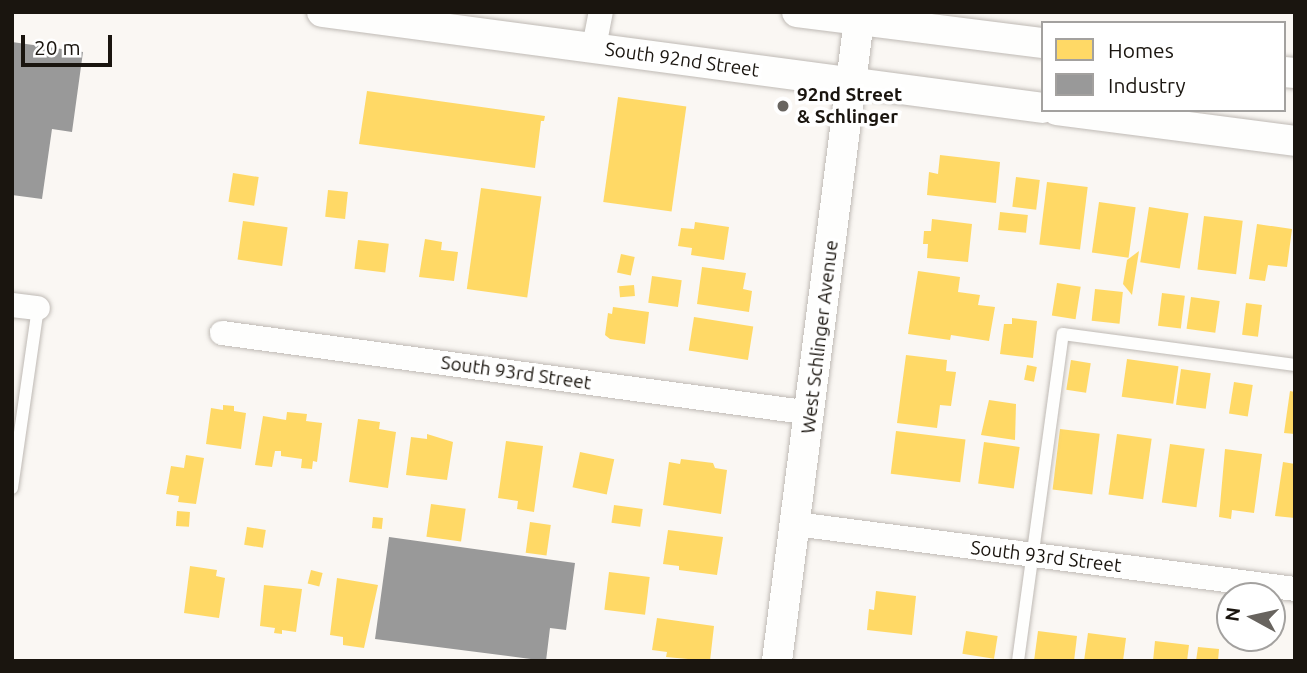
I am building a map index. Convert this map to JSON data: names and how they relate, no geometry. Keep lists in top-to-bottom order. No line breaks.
{"streets":{"street":["South 92nd Street","West Schlinger Avenue","South 93rd Street"]},"crossings":[["South 92nd Street","West Schlinger Avenue"],["West Schlinger Avenue","South 93rd Street"]],"places":["92nd Street & Schlinger"],"legend":["Homes","Industry"],"scale_bar":"20 m","north":"left"}
